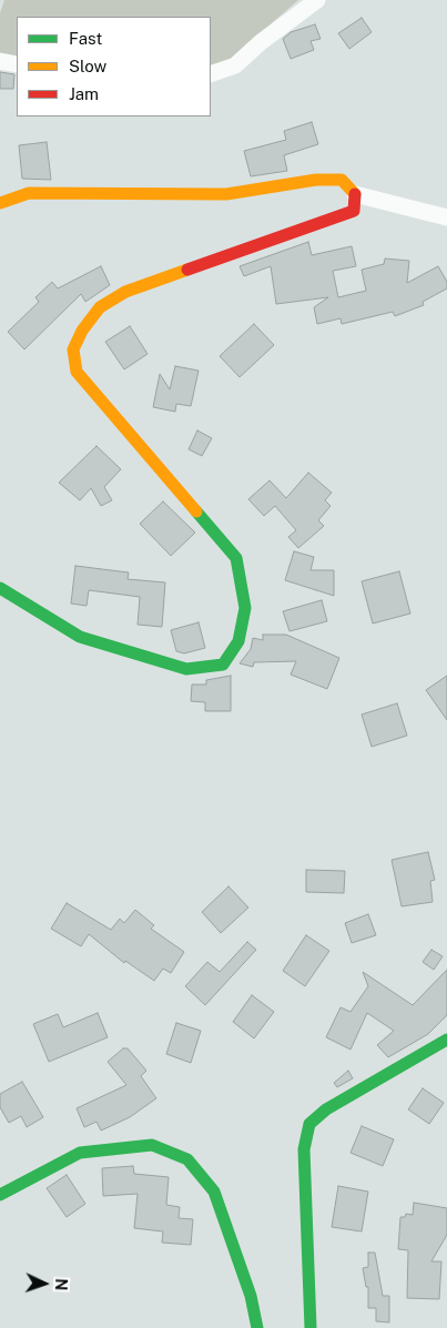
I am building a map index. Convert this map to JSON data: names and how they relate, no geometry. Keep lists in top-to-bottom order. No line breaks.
{"legend":["Fast","Slow","Jam"],"north":"right"}
